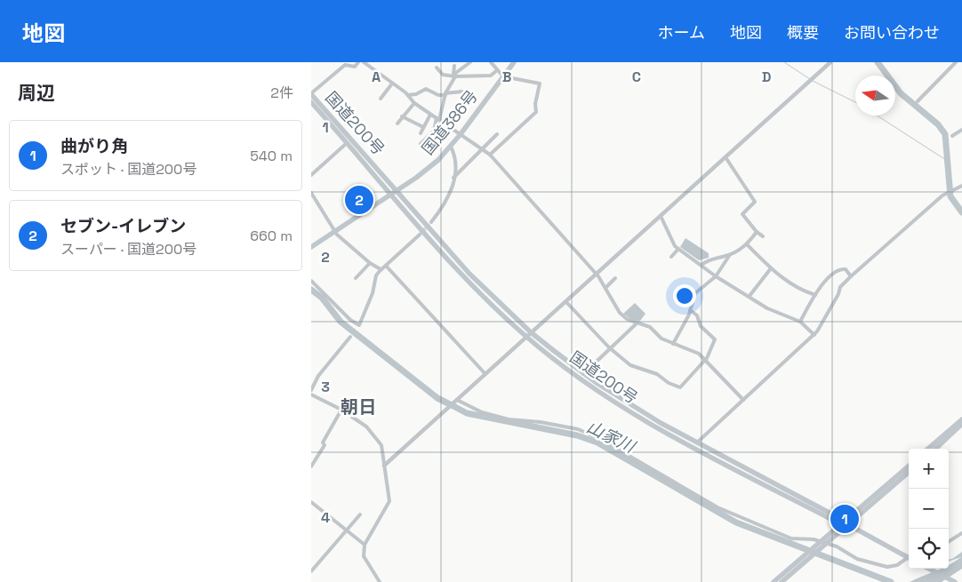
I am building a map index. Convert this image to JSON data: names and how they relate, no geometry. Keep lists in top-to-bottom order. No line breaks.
{"streets":{"main road":["国道386号","国道200号"]},"crossings":[["国道386号","国道200号"]],"districts":["朝日"],"water":["山家川"],"north":"left","page":{"header":"地図","nav":["ホーム","地図","概要","お問い合わせ"],"heading":["周辺","2件"],"list":[{"mark":"1","name":"曲がり角","note":"スポット · 国道200号","value":"540 m"},{"mark":"2","name":"セブン-イレブン","note":"スーパー · 国道200号","value":"660 m"}],"pins":["2","1"],"map_buttons":["+","−"]},"grid":{"columns":["A","B","C","D"],"rows":["1","2","3","4"]}}
